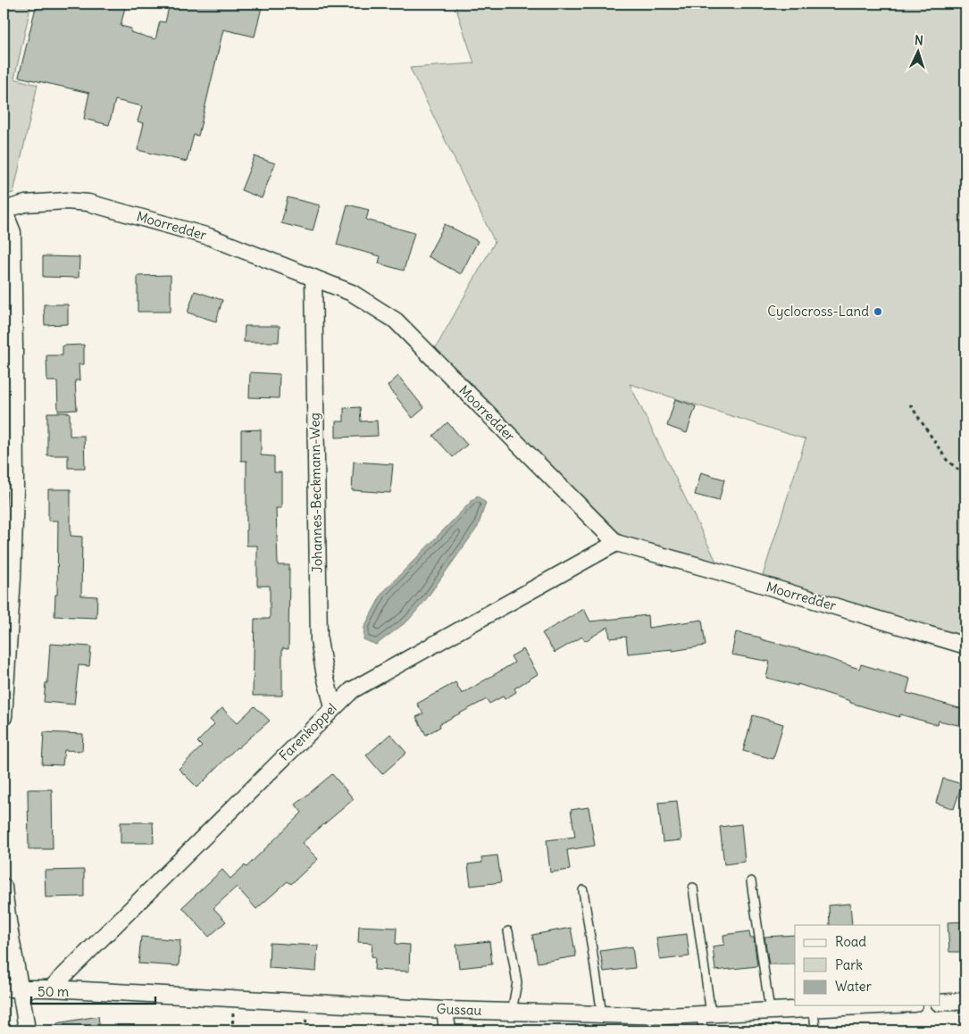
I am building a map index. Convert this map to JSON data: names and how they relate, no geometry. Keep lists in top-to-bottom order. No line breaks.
{"streets":{"street":["Moorredder","Johannes-Beckmann-Weg","Farenkoppel","Gussau"]},"crossings":[["Moorredder","Johannes-Beckmann-Weg"],["Moorredder","Farenkoppel"],["Johannes-Beckmann-Weg","Farenkoppel"],["Farenkoppel","Gussau"]],"places":["Cyclocross-Land"],"legend":["Road","Park","Water"],"scale_bar":"50 m","north":"top"}
